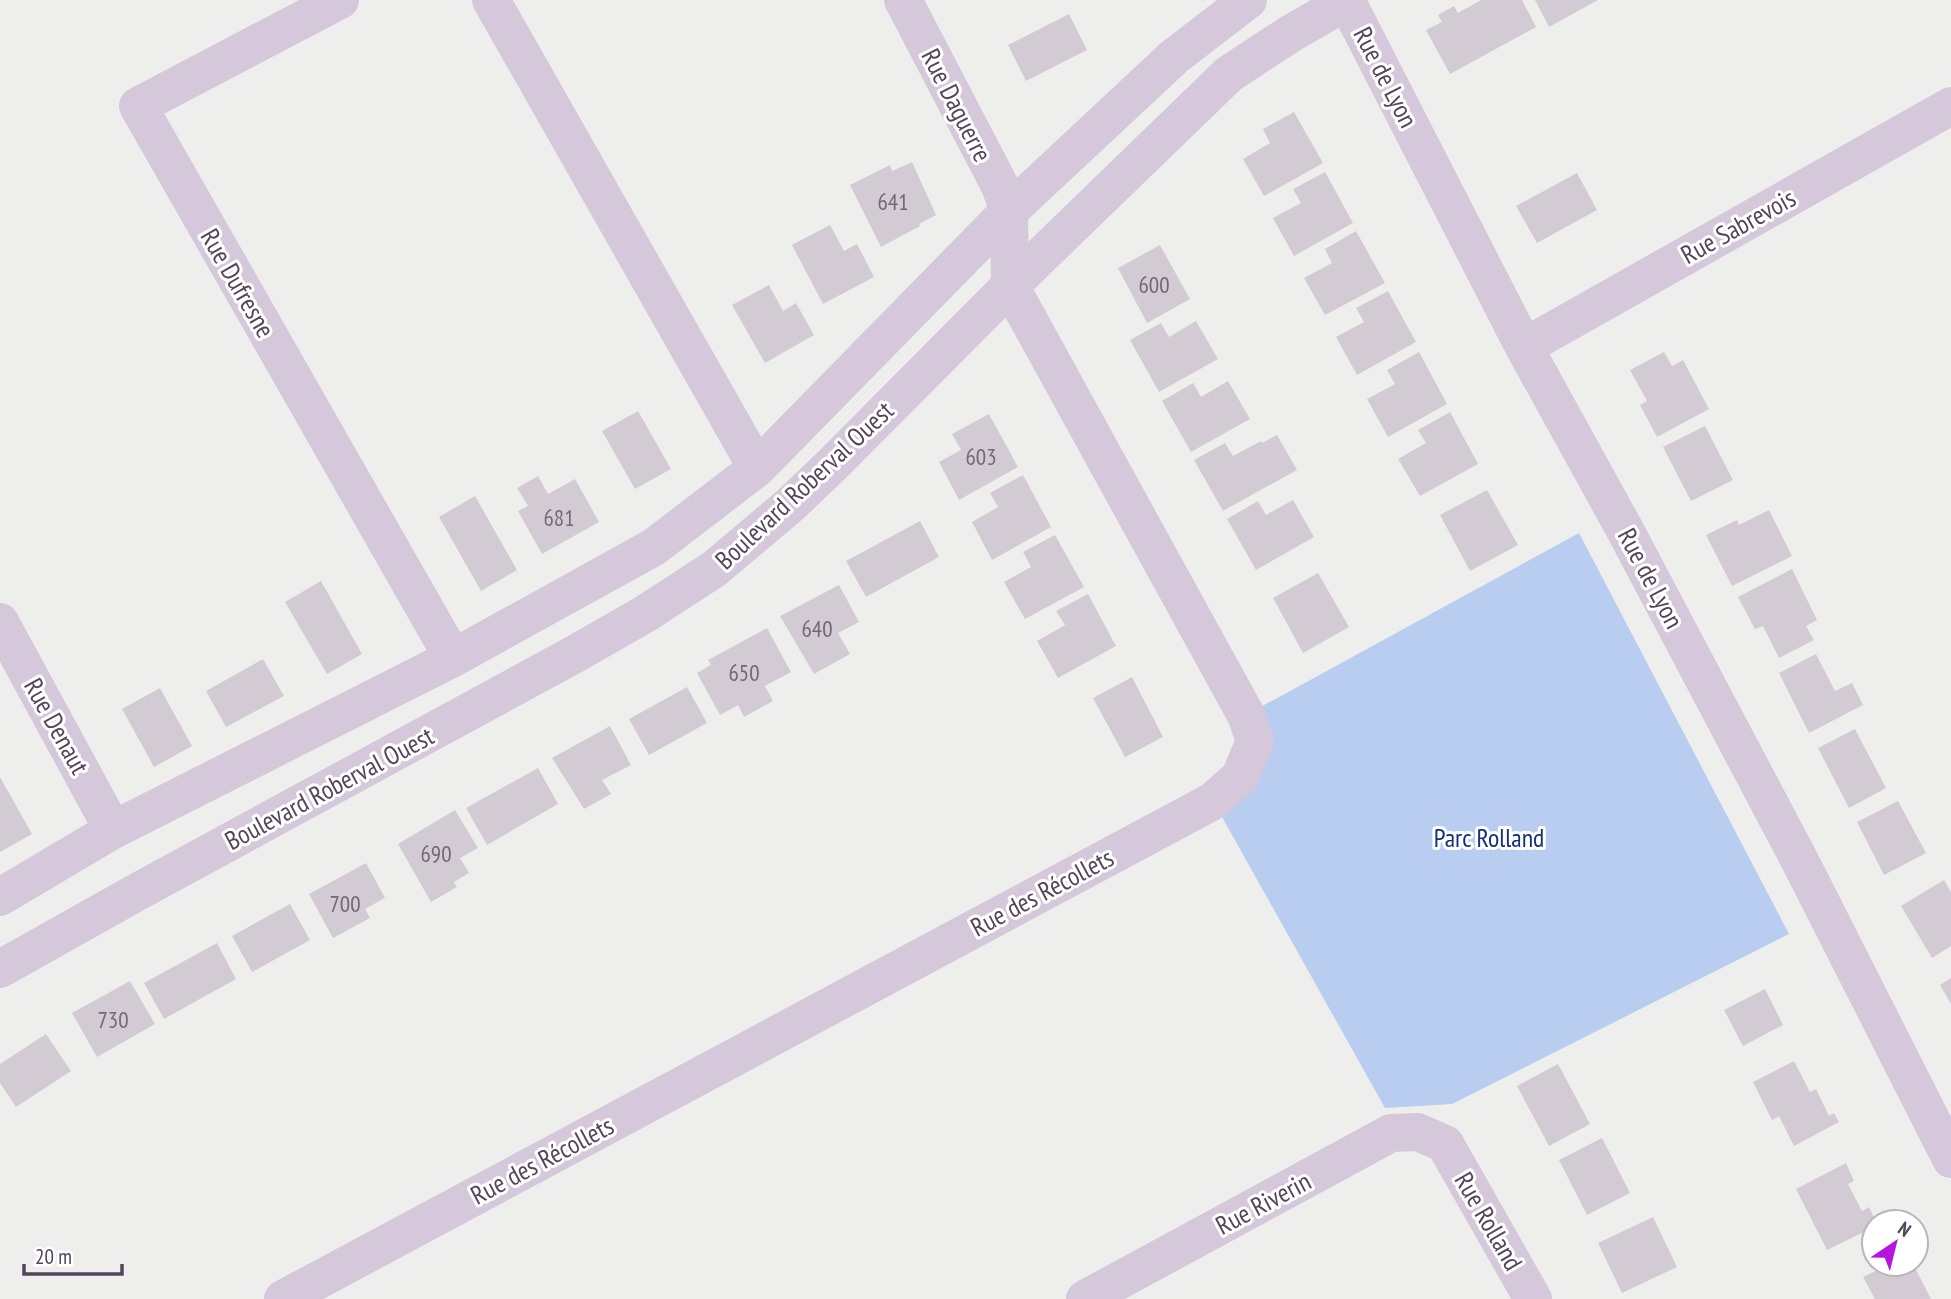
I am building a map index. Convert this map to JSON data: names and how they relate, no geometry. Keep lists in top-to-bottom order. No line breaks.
{"streets":{"street":["Rue de Lyon","Rue Daguerre","Rue Sabrevois","Rue Dufresne","Boulevard Roberval Ouest","Rue Denaut","Rue des Récollets","Rue Riverin","Rue Rolland"]},"crossings":[["Rue de Lyon","Rue Sabrevois"],["Rue de Lyon","Boulevard Roberval Ouest"],["Rue Daguerre","Boulevard Roberval Ouest"],["Rue Daguerre","Rue des Récollets"],["Rue Dufresne","Boulevard Roberval Ouest"],["Boulevard Roberval Ouest","Rue Denaut"],["Boulevard Roberval Ouest","Rue des Récollets"],["Rue Riverin","Rue Rolland"]],"parks":["Parc Rolland"],"house_numbers":["641","600","603","681","640","650","690","700","730"],"scale_bar":"20 m","north":"top right"}
